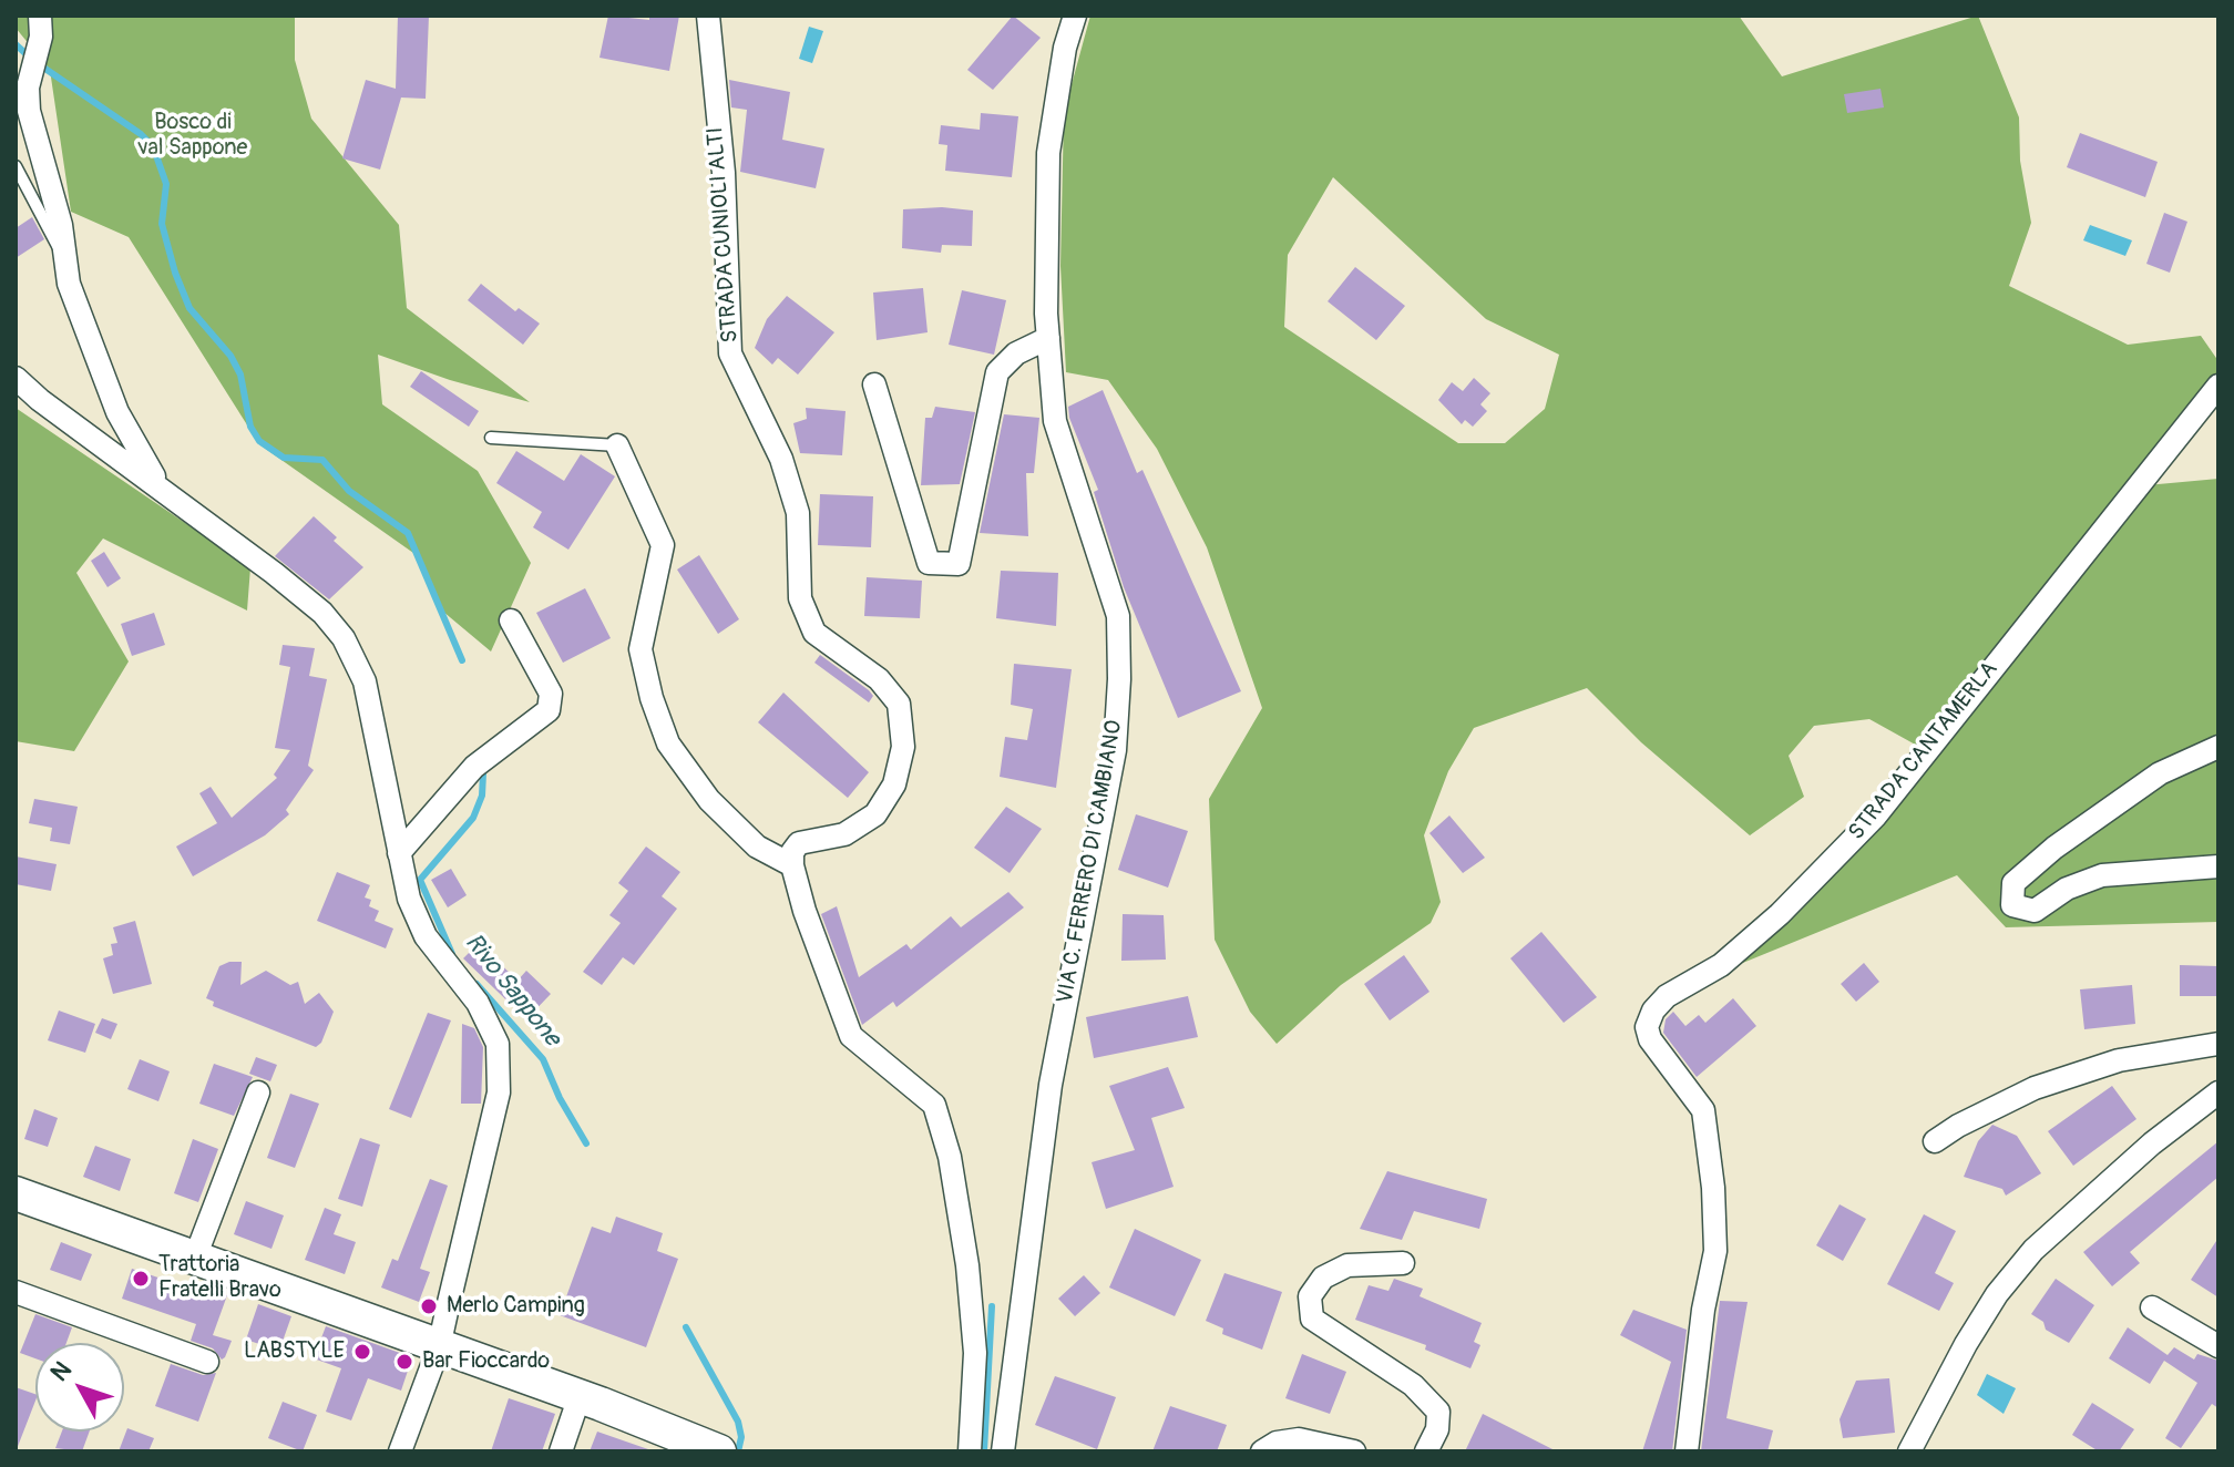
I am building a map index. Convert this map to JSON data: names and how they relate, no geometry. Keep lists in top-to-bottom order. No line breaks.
{"streets":{"street":["STRADA CUNIOLI ALTI","STRADA CANTAMERLA","VIA C. FERRERO DI CAMBIANO"]},"water":["Rivo Sappone"],"parks":["Bosco di val Sappone"],"places":["Trattoria Fratelli Bravo","Merlo Camping","LABSTYLE","Bar Fioccardo"],"north":"top left"}
